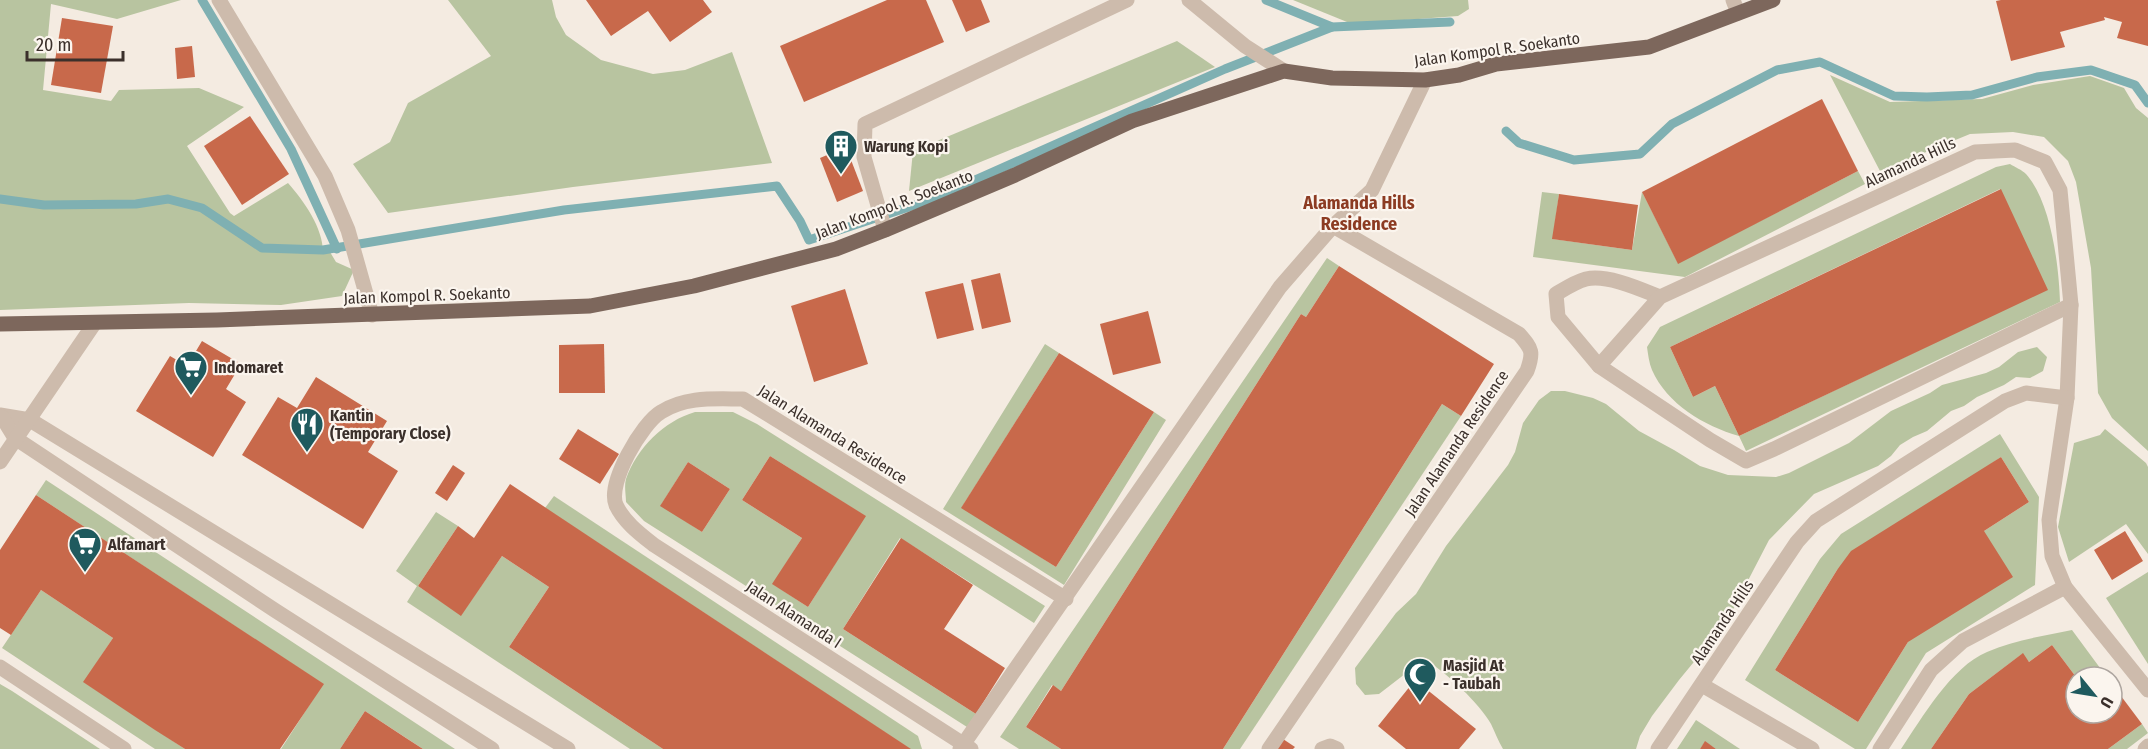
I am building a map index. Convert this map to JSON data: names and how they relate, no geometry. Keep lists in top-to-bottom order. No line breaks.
{"streets":{"main road":["Jalan Kompol R. Soekanto"],"street":["Alamanda Hills","Jalan Alamanda Residence","Jalan Alamanda I"]},"crossings":[["Jalan Alamanda Residence","Jalan Alamanda I"]],"districts":["Alamanda Hills Residence"],"places":{"building":["Warung Kopi"],"supermarket":["Indomaret","Alfamart"],"restaurant":["Kantin (Temporary Close)"],"mosque":["Masjid At - Taubah"]},"scale_bar":"20 m","north":"bottom right"}
